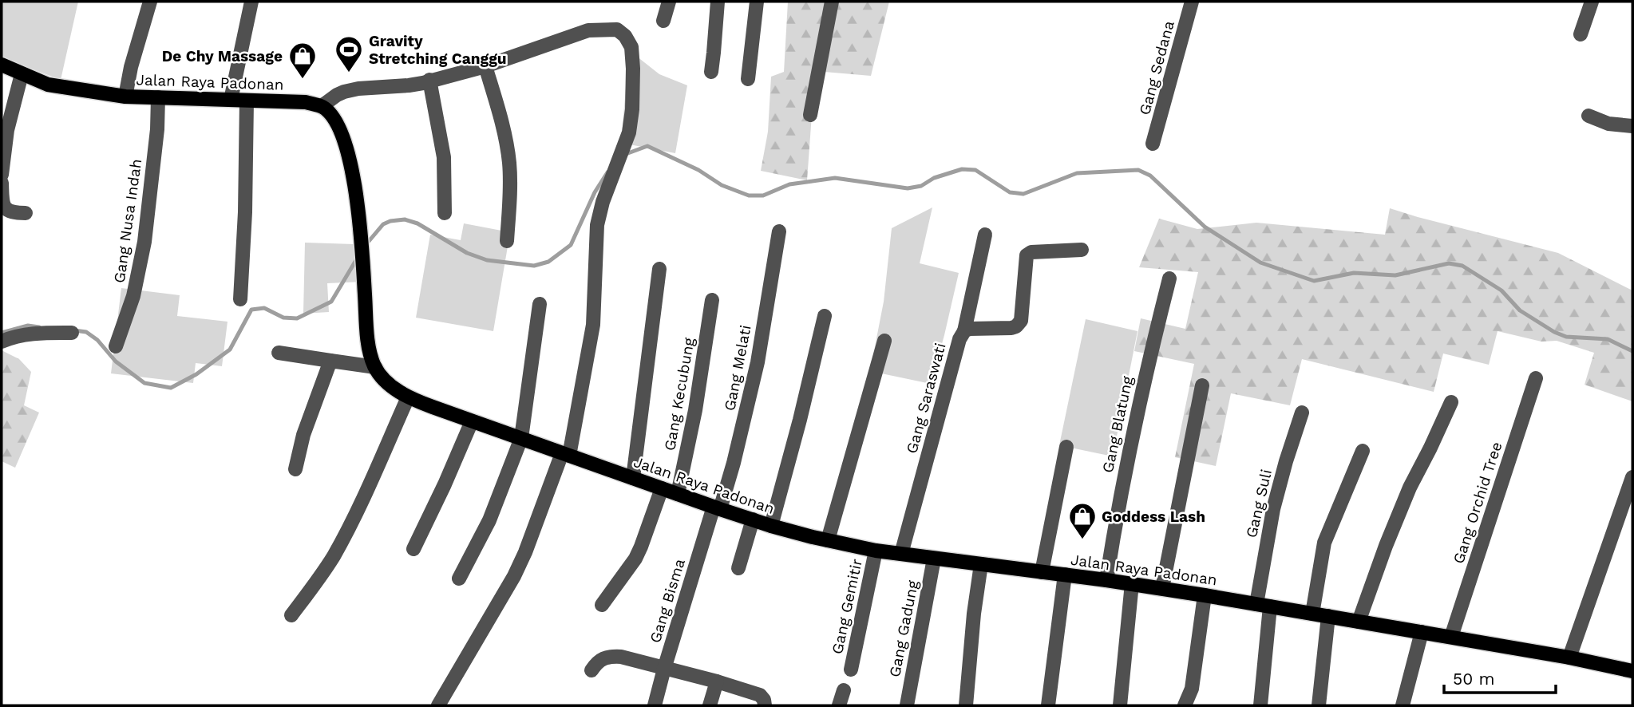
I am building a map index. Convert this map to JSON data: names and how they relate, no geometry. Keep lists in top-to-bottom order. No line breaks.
{"streets":{"main road":["Jalan Raya Padonan"],"street":["Gang Sedana","Gang Nusa Indah","Gang Melati","Gang Kecubung","Gang Saraswati","Gang Blatung","Gang Orchid Tree","Gang Suli","Gang Bisma","Gang Gemitir","Gang Gadung"]},"crossings":[["Jalan Raya Padonan","Gang Nusa Indah"],["Jalan Raya Padonan","Gang Melati"],["Jalan Raya Padonan","Gang Kecubung"],["Jalan Raya Padonan","Gang Saraswati"],["Jalan Raya Padonan","Gang Blatung"],["Jalan Raya Padonan","Gang Orchid Tree"],["Jalan Raya Padonan","Gang Suli"],["Jalan Raya Padonan","Gang Bisma"],["Jalan Raya Padonan","Gang Gemitir"],["Jalan Raya Padonan","Gang Gadung"],["Gang Melati","Gang Bisma"]],"places":{"sports":["Gravity Stretching Canggu"],"shop":["De Chy Massage","Goddess Lash"]},"scale_bar":"50 m"}
